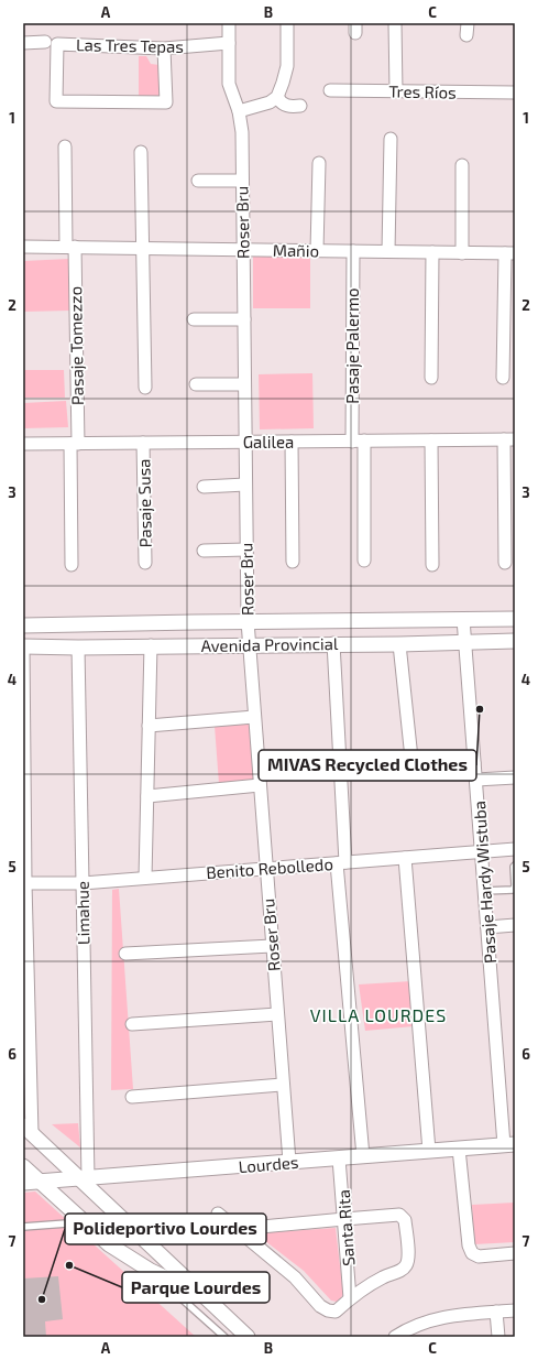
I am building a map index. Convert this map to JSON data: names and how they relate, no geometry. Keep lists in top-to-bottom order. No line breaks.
{"streets":{"street":["Las Tres Tepas","Tres Ríos","Roser Bru","Mañio","Pasaje Tomezzo","Pasaje Palermo","Galilea","Pasaje Susa","Avenida Provincial","Benito Rebolledo","Pasaje Hardy Wistuba","Limahue","Lourdes","Santa Rita"]},"crossings":[["Las Tres Tepas","Roser Bru"],["Roser Bru","Mañio"],["Roser Bru","Galilea"],["Roser Bru","Avenida Provincial"],["Roser Bru","Benito Rebolledo"],["Roser Bru","Lourdes"],["Mañio","Pasaje Tomezzo"],["Mañio","Pasaje Palermo"],["Pasaje Tomezzo","Galilea"],["Pasaje Palermo","Galilea"],["Galilea","Pasaje Susa"],["Avenida Provincial","Pasaje Hardy Wistuba"],["Avenida Provincial","Limahue"],["Benito Rebolledo","Pasaje Hardy Wistuba"],["Benito Rebolledo","Limahue"],["Pasaje Hardy Wistuba","Lourdes"],["Limahue","Lourdes"],["Lourdes","Santa Rita"]],"districts":["VILLA LOURDES"],"places":["MIVAS Recycled Clothes","Parque Lourdes","Polideportivo Lourdes"],"grid":{"columns":["A","B","C"],"rows":["1","2","3","4","5","6","7"]}}
